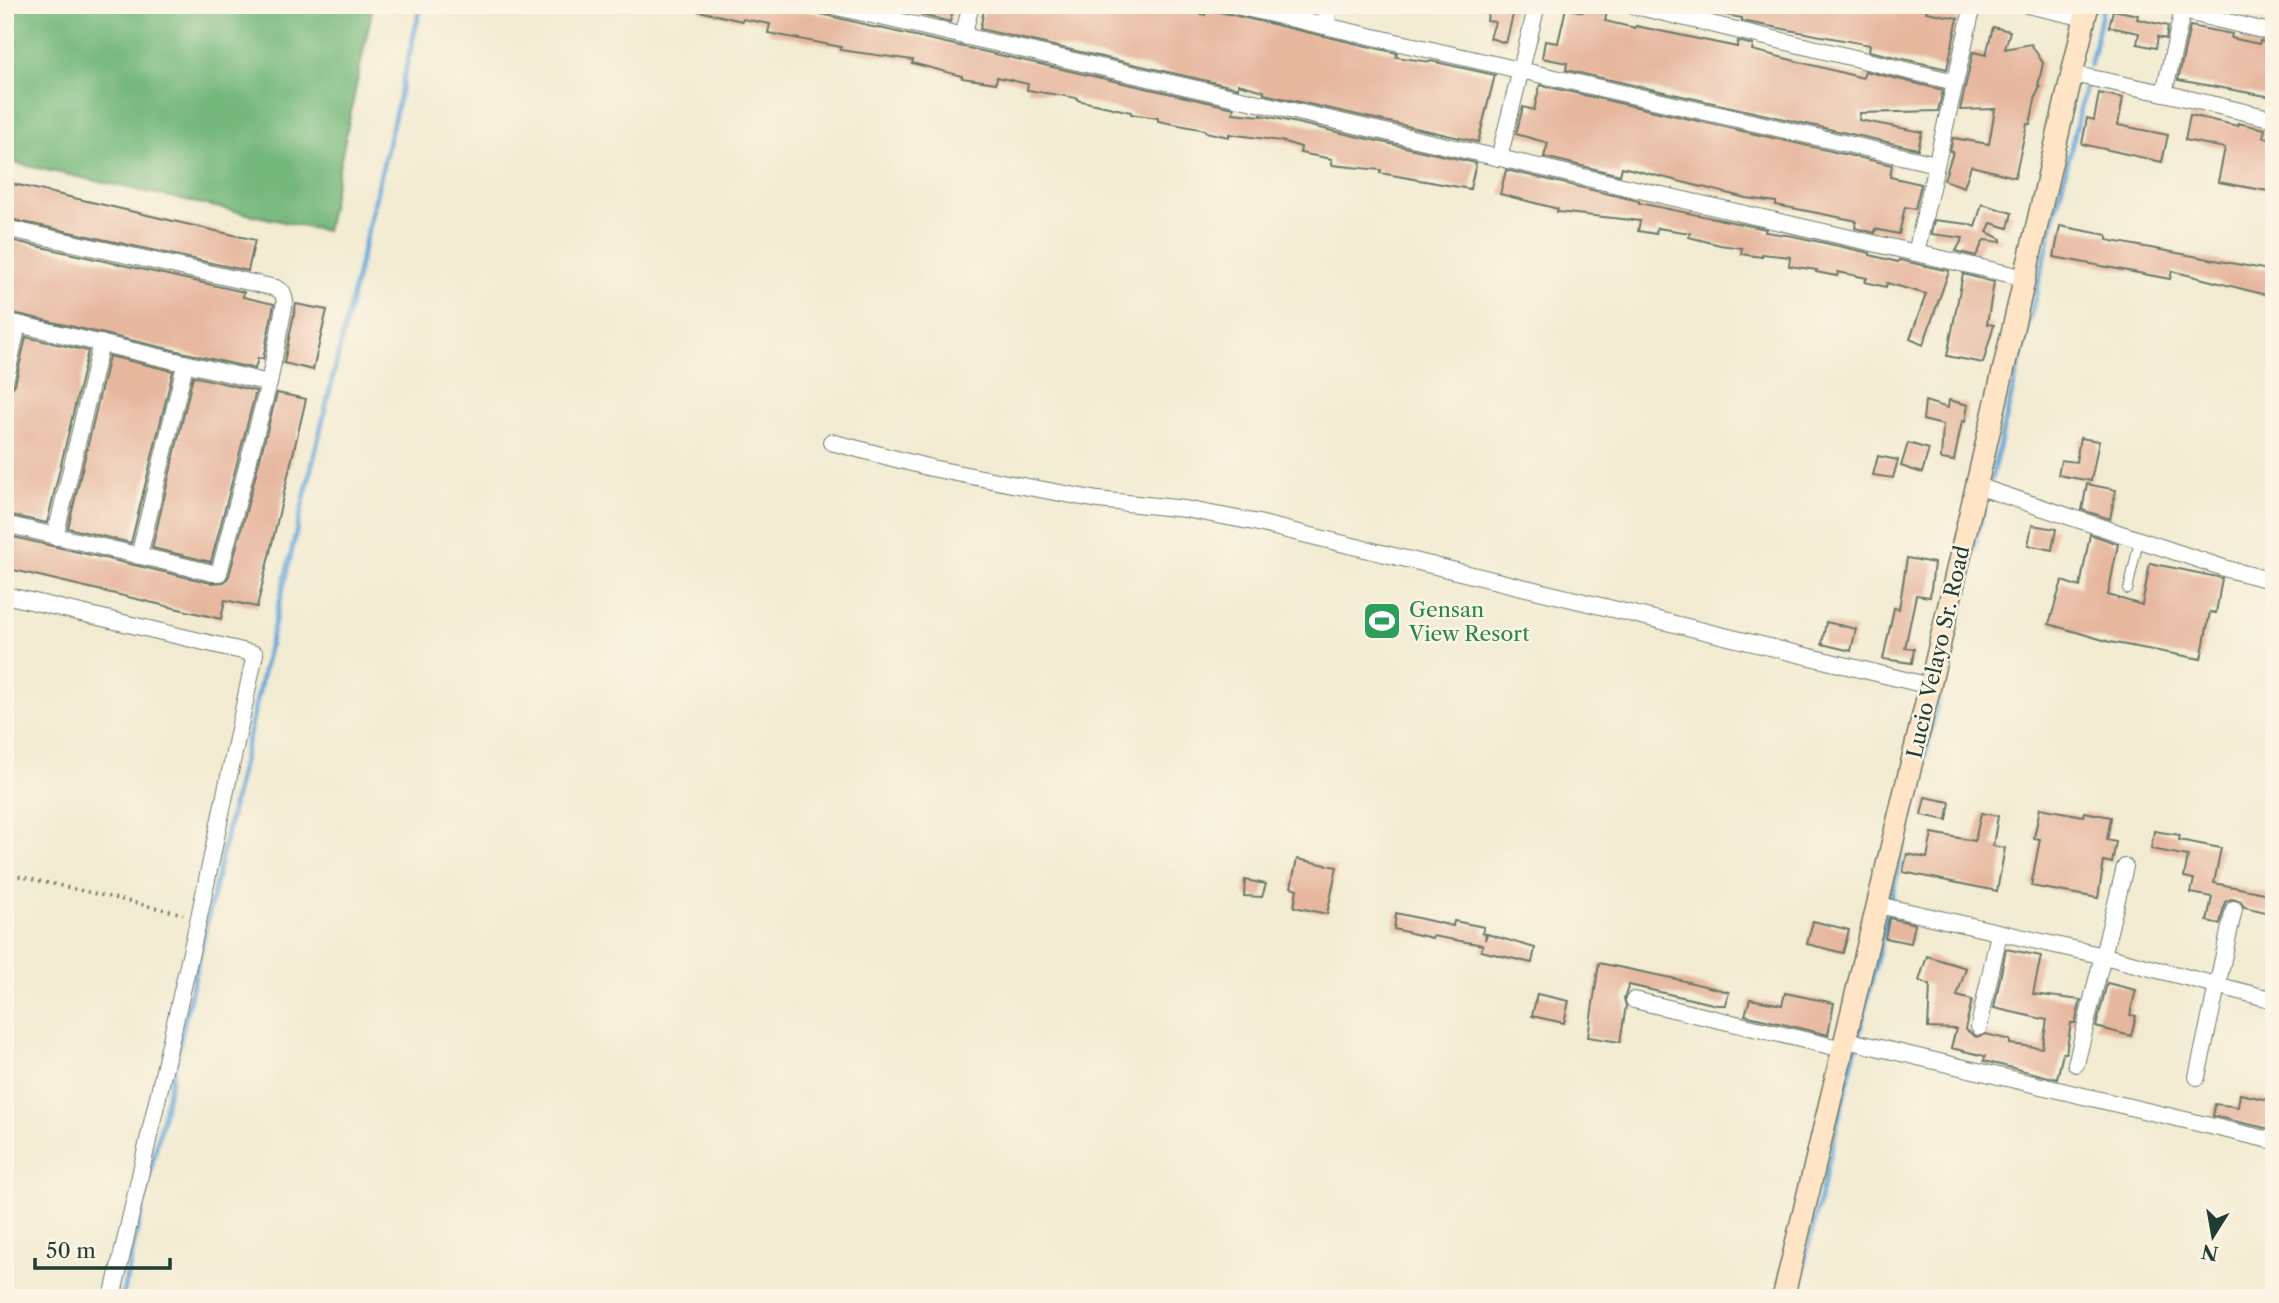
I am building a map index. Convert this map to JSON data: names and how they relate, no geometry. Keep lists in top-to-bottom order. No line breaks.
{"streets":{"main road":["Lucio Velayo Sr. Road"]},"places":{"sports":["Gensan View Resort"]},"scale_bar":"50 m","north":"bottom"}
